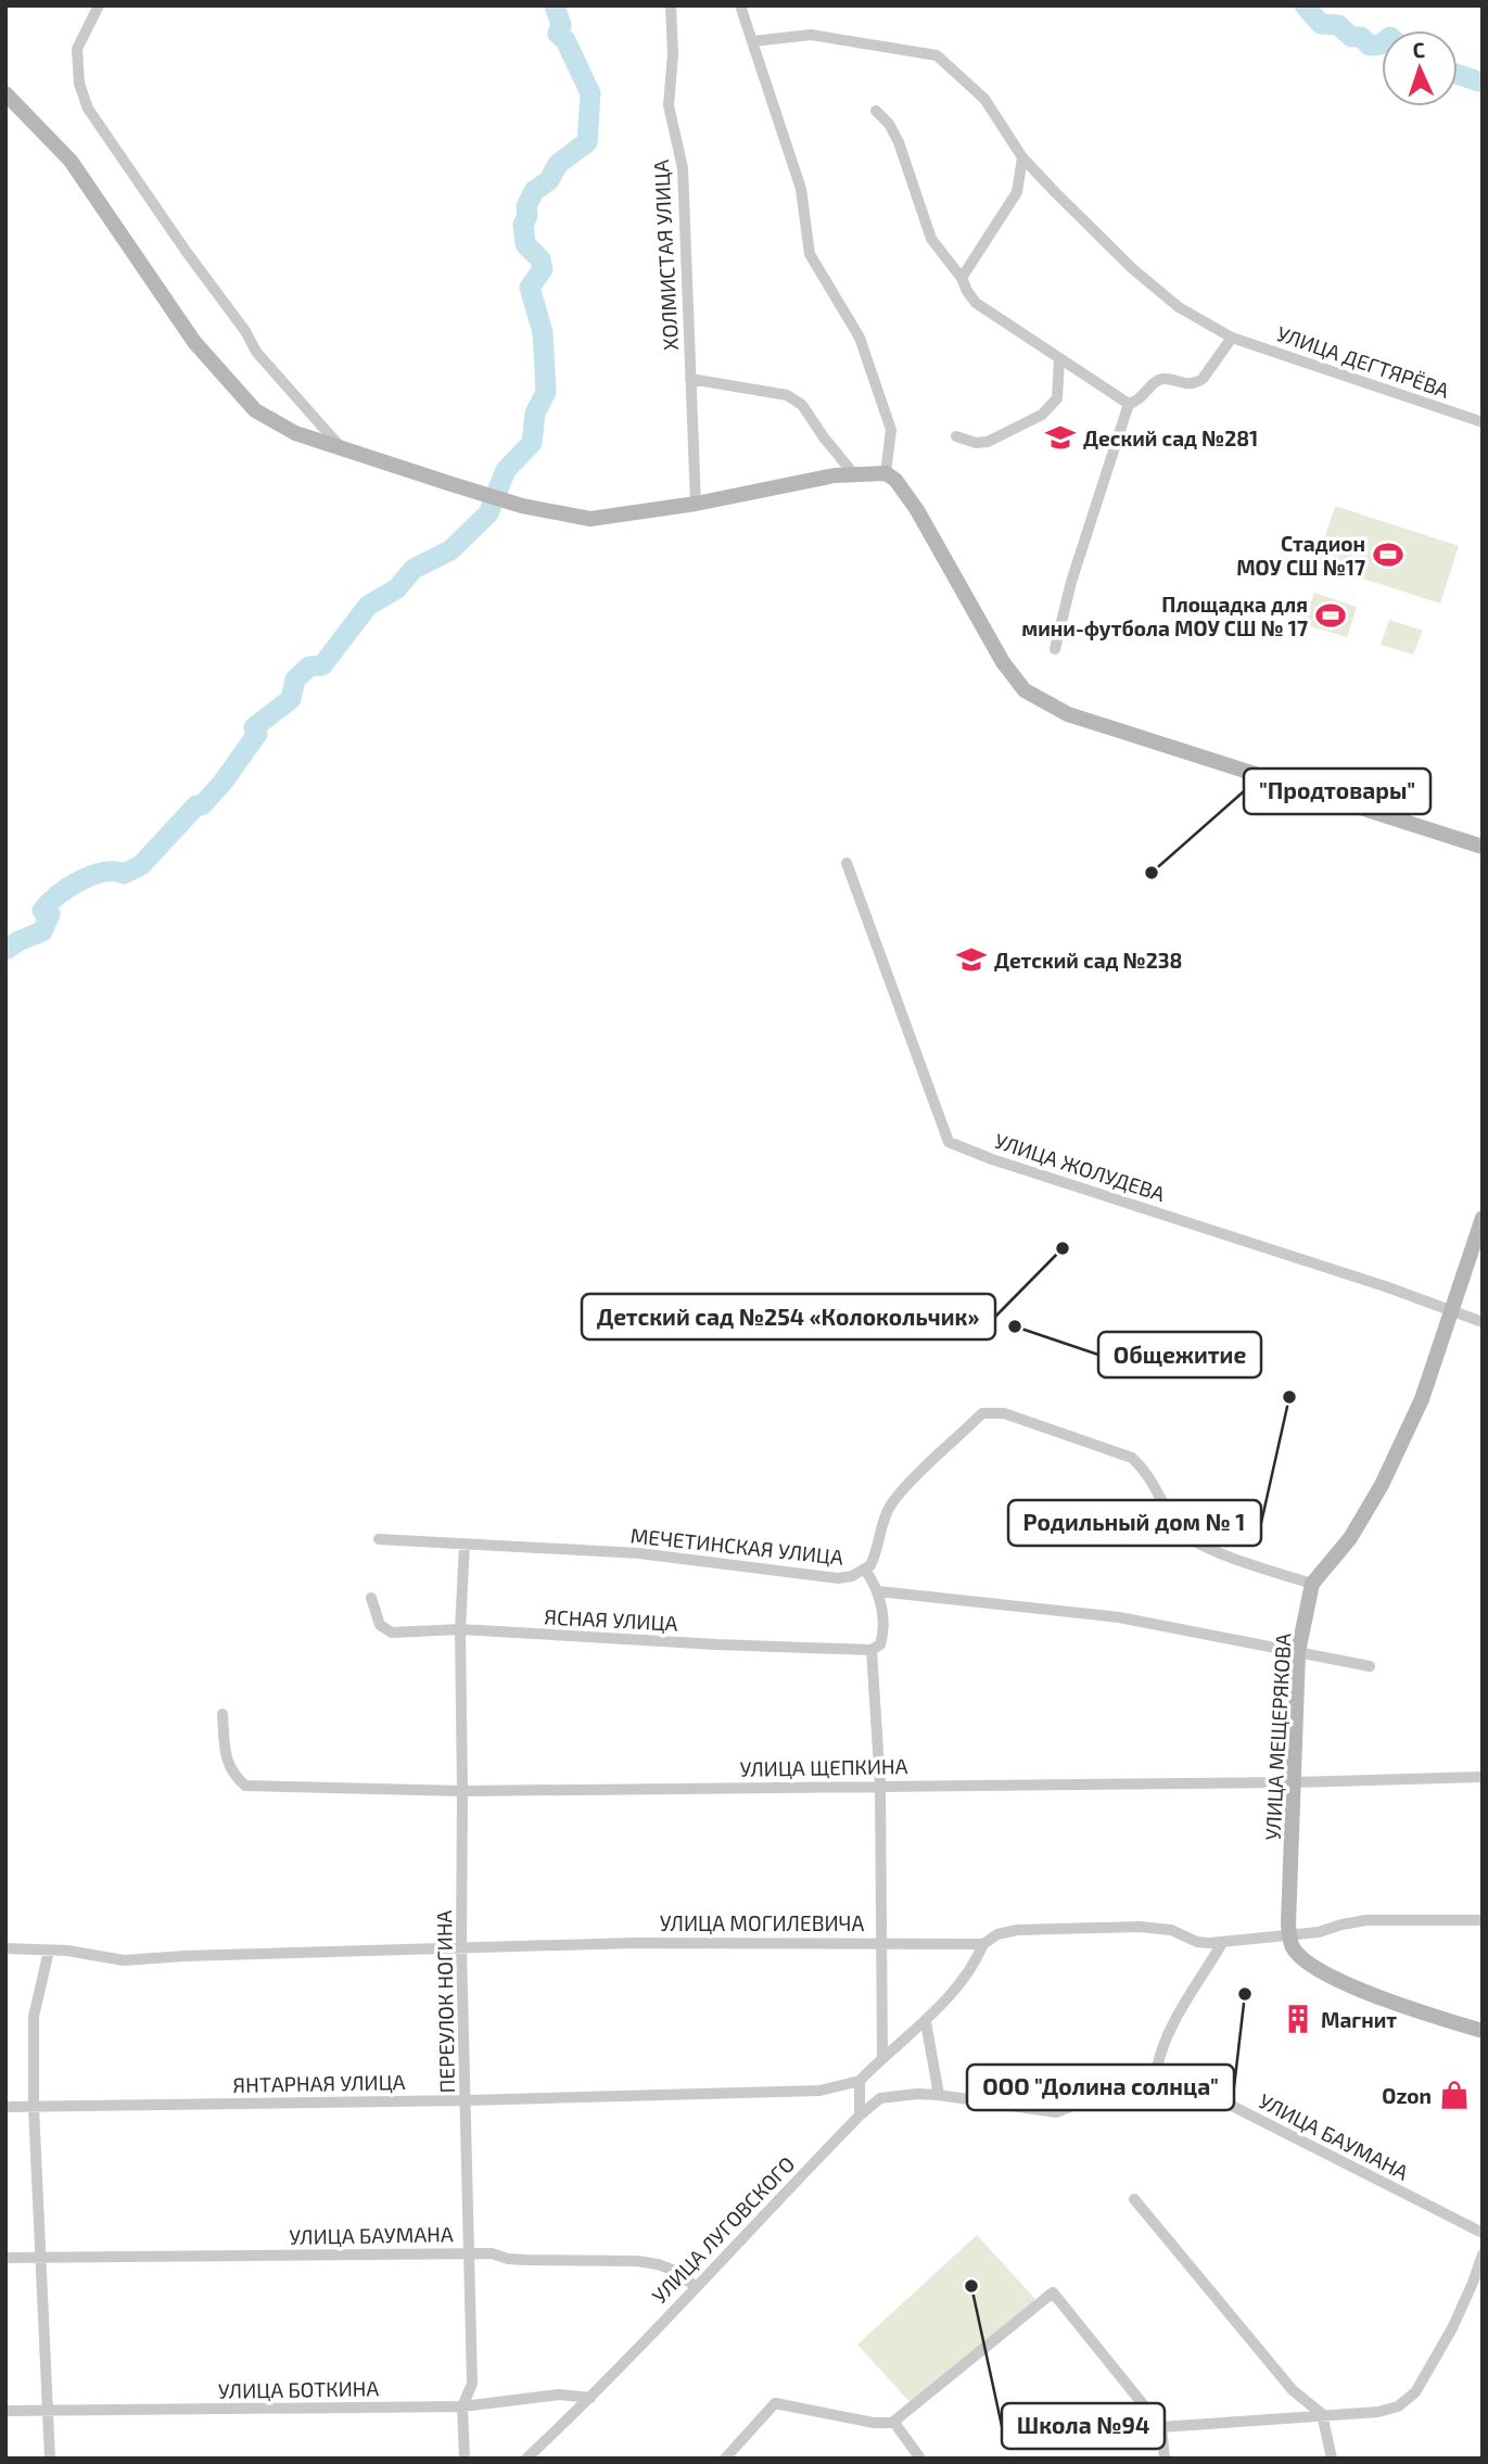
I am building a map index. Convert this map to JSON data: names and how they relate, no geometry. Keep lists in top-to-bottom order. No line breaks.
{"streets":{"street":["ХОЛМИСТАЯ УЛИЦА","УЛИЦА ДЕГТЯРЁВА","УЛИЦА ЖОЛУДЕВА","МЕЧЕТИНСКАЯ УЛИЦА","ЯСНАЯ УЛИЦА","УЛИЦА МЕЩЕРЯКОВА","УЛИЦА ЩЕПКИНА","УЛИЦА МОГИЛЕВИЧА","ПЕРЕУЛОК НОГИНА","ЯНТАРНАЯ УЛИЦА","УЛИЦА БАУМАНА","УЛИЦА ЛУГОВСКОГО","УЛИЦА БОТКИНА"]},"crossings":[["УЛИЦА ЖОЛУДЕВА","УЛИЦА МЕЩЕРЯКОВА"],["МЕЧЕТИНСКАЯ УЛИЦА","УЛИЦА МЕЩЕРЯКОВА"],["МЕЧЕТИНСКАЯ УЛИЦА","ПЕРЕУЛОК НОГИНА"],["ЯСНАЯ УЛИЦА","ПЕРЕУЛОК НОГИНА"],["УЛИЦА МЕЩЕРЯКОВА","УЛИЦА ЩЕПКИНА"],["УЛИЦА МЕЩЕРЯКОВА","УЛИЦА МОГИЛЕВИЧА"],["УЛИЦА ЩЕПКИНА","ПЕРЕУЛОК НОГИНА"],["УЛИЦА МОГИЛЕВИЧА","ПЕРЕУЛОК НОГИНА"],["ПЕРЕУЛОК НОГИНА","ЯНТАРНАЯ УЛИЦА"],["ПЕРЕУЛОК НОГИНА","УЛИЦА БАУМАНА"],["ПЕРЕУЛОК НОГИНА","УЛИЦА БОТКИНА"],["УЛИЦА БАУМАНА","УЛИЦА ЛУГОВСКОГО"],["УЛИЦА ЛУГОВСКОГО","УЛИЦА БОТКИНА"]],"places":{"school or university":["Деский сад №281","Детский сад №238"],"sports":["Стадион МОУ СШ №17","Площадка для мини-футбола МОУ СШ № 17"],"other":["\"Продтовары\"","Детский сад №254 «Колокольчик»","Общежитие","Родильный дом № 1","ООО \"Долина солнца\"","Школа №94"],"building":["Магнит"],"shop":["Ozon"]},"north":"top"}
